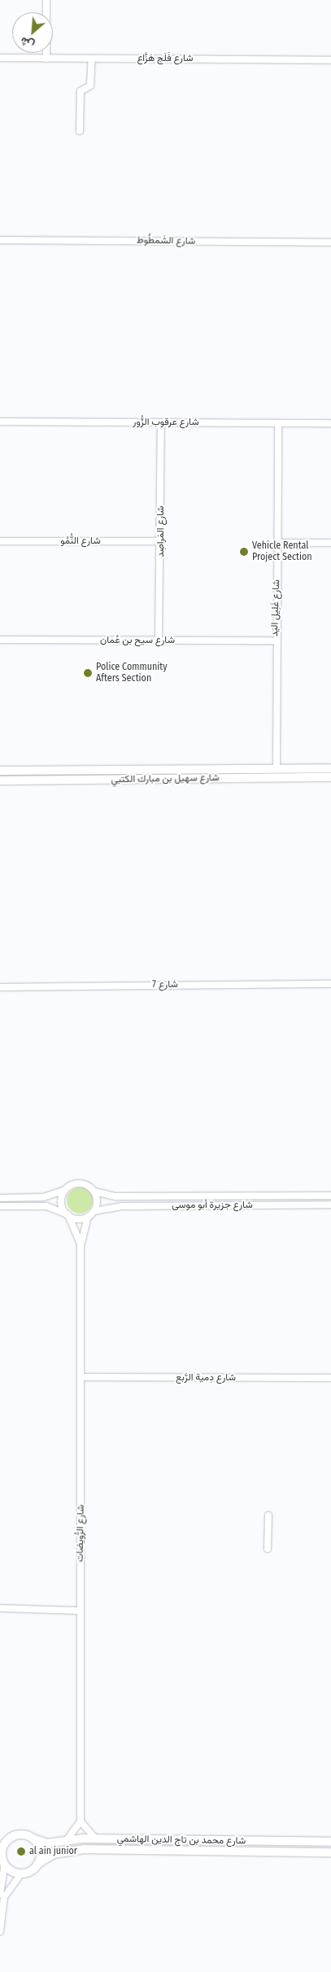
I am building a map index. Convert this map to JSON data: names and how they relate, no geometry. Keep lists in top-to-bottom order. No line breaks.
{"streets":{"street":["شارع فَلَج هَزَّاع","شارع الشَمطُوط","شارع عرقوب الزُّور","شارع المَراصِد","شارع النُّمُو","شارع غَلِيل اليَد","شارع سيح بن عُمان","شارع سهيل بن مبارك الكتبي","شارع 7","شارع جزيرة أبو موسى","شارع دِمية الرَّبع","شارع الرُّويضات","شارع محمد بن تاج الدين الهاشمي"]},"crossings":[["شارع عرقوب الزُّور","شارع المَراصِد"],["شارع عرقوب الزُّور","شارع غَلِيل اليَد"],["شارع المَراصِد","شارع النُّمُو"],["شارع المَراصِد","شارع سيح بن عُمان"],["شارع غَلِيل اليَد","شارع سيح بن عُمان"],["شارع غَلِيل اليَد","شارع سهيل بن مبارك الكتبي"],["شارع جزيرة أبو موسى","شارع الرُّويضات"],["شارع دِمية الرَّبع","شارع الرُّويضات"]],"places":["Vehicle Rental Project Section","Police Community Afters Section","al ain junior"],"north":"bottom left"}
